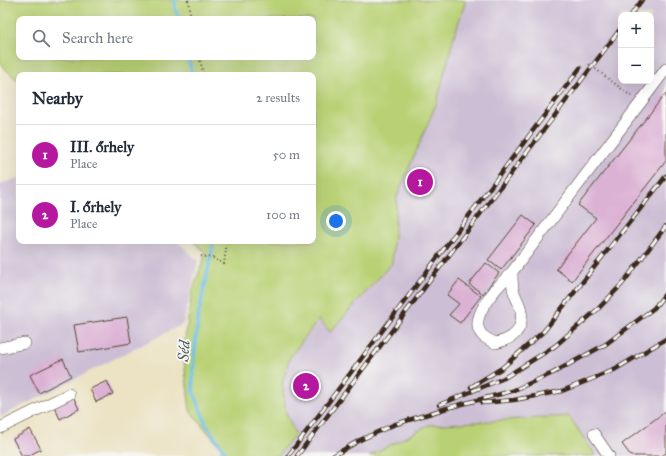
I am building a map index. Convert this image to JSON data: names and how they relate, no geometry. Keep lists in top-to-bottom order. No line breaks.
{"water":["Séd"],"page":{"map_buttons":["+","−"],"search":"Search here","heading":["Nearby","2 results"],"list":[{"mark":"1","name":"III. őrhely","note":"Place","value":"50 m"},{"mark":"2","name":"I. őrhely","note":"Place","value":"100 m"}],"pins":["1","2"]}}
